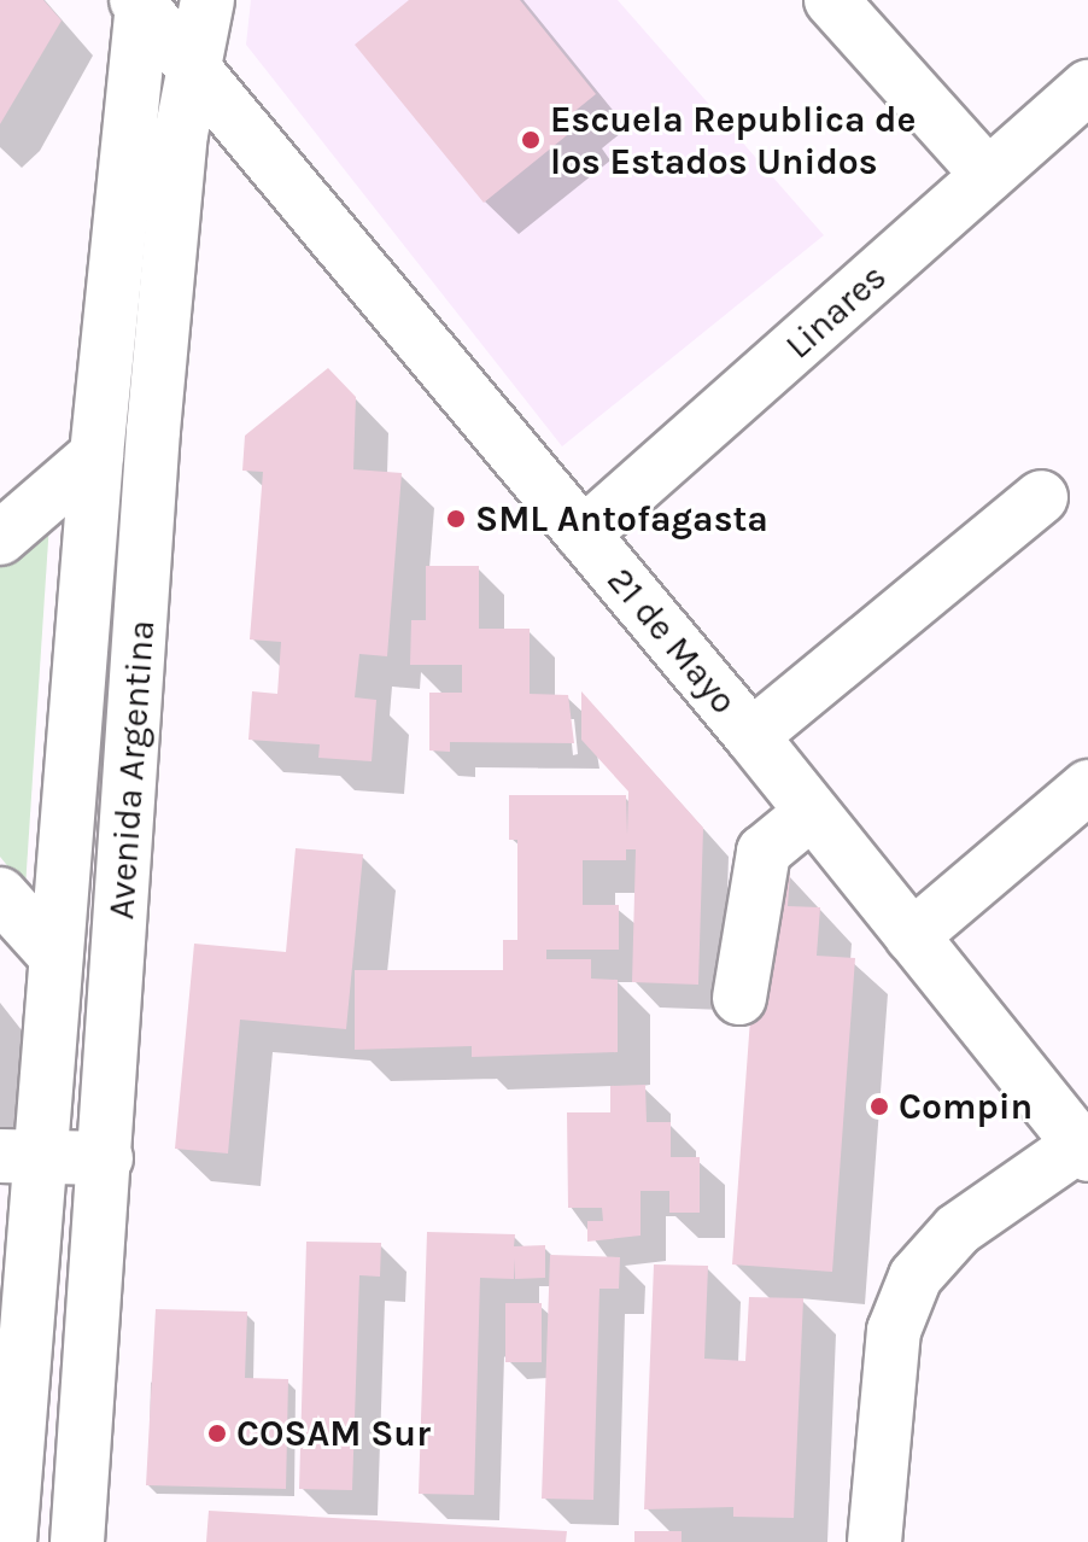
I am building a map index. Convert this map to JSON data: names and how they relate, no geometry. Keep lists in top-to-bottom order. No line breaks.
{"streets":{"street":["Linares","21 de Mayo","Avenida Argentina"]},"crossings":[["Linares","21 de Mayo"],["21 de Mayo","Avenida Argentina"]],"places":["Escuela Republica de los Estados Unidos","SML Antofagasta","Compin","COSAM Sur"]}
